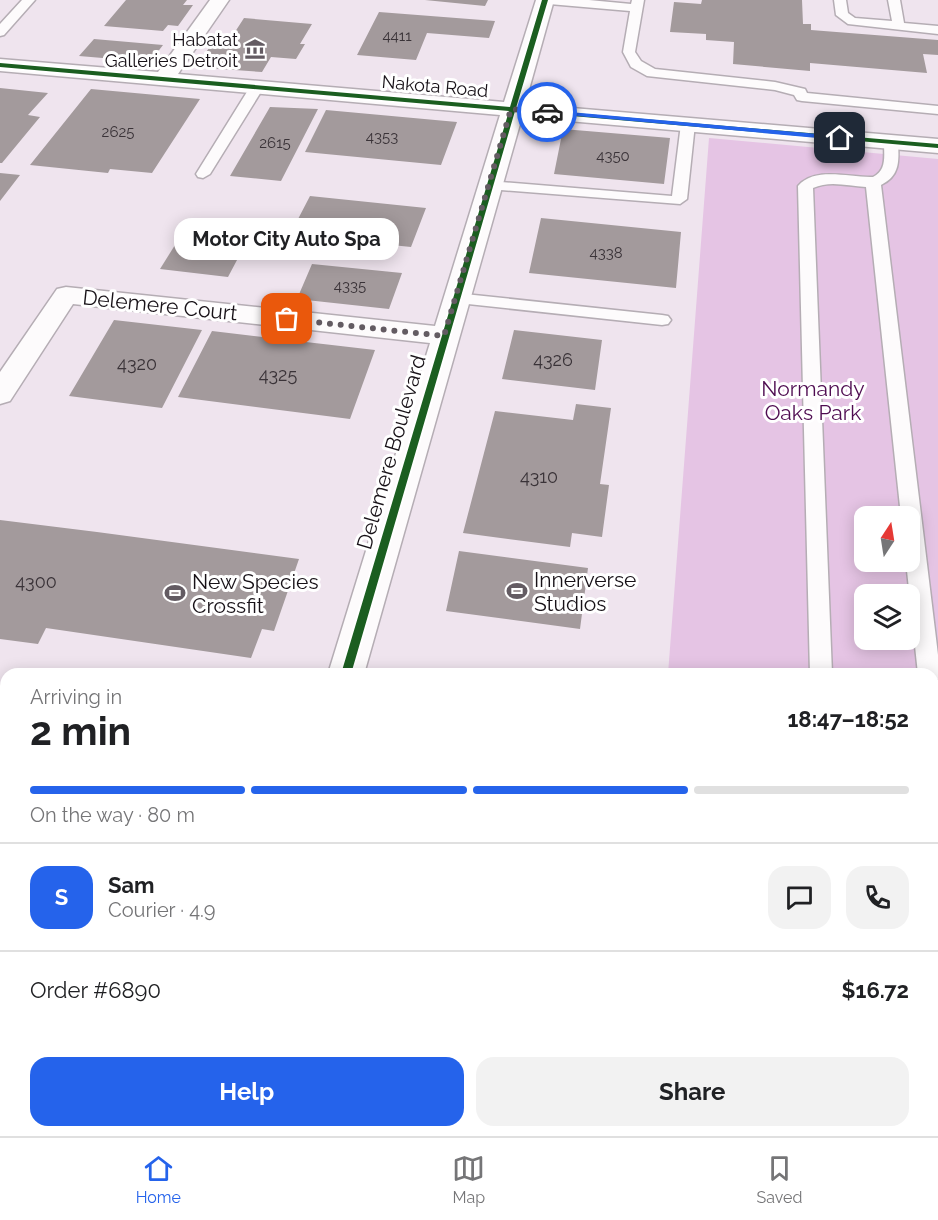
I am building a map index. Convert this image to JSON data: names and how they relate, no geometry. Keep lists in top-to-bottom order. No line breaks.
{"streets":{"street":["Nakota Road","Delemere Court","Delemere Boulevard"]},"crossings":[["Nakota Road","Delemere Boulevard"],["Delemere Court","Delemere Boulevard"]],"parks":["Normandy Oaks Park"],"places":{"museum":["Habatat Galleries Detroit"],"other":["Motor City Auto Spa"],"sports":["Innerverse Studios","New Species Crossfit"]},"house_numbers":["4411","2625","4353","2615","4350","4338","4335","4326","4320","4325","4310","4300"],"north":"top","page":{"bubble":"Motor City Auto Spa","heading":["2 min","Arriving in","18:47–18:52"],"panel":["Sam","Courier · 4.9","Order #6890","$16.72"],"bar":"On the way · 80 m","round":"S","buttons":["Help","Share"],"tabs":["Home","Map","Saved"]}}
